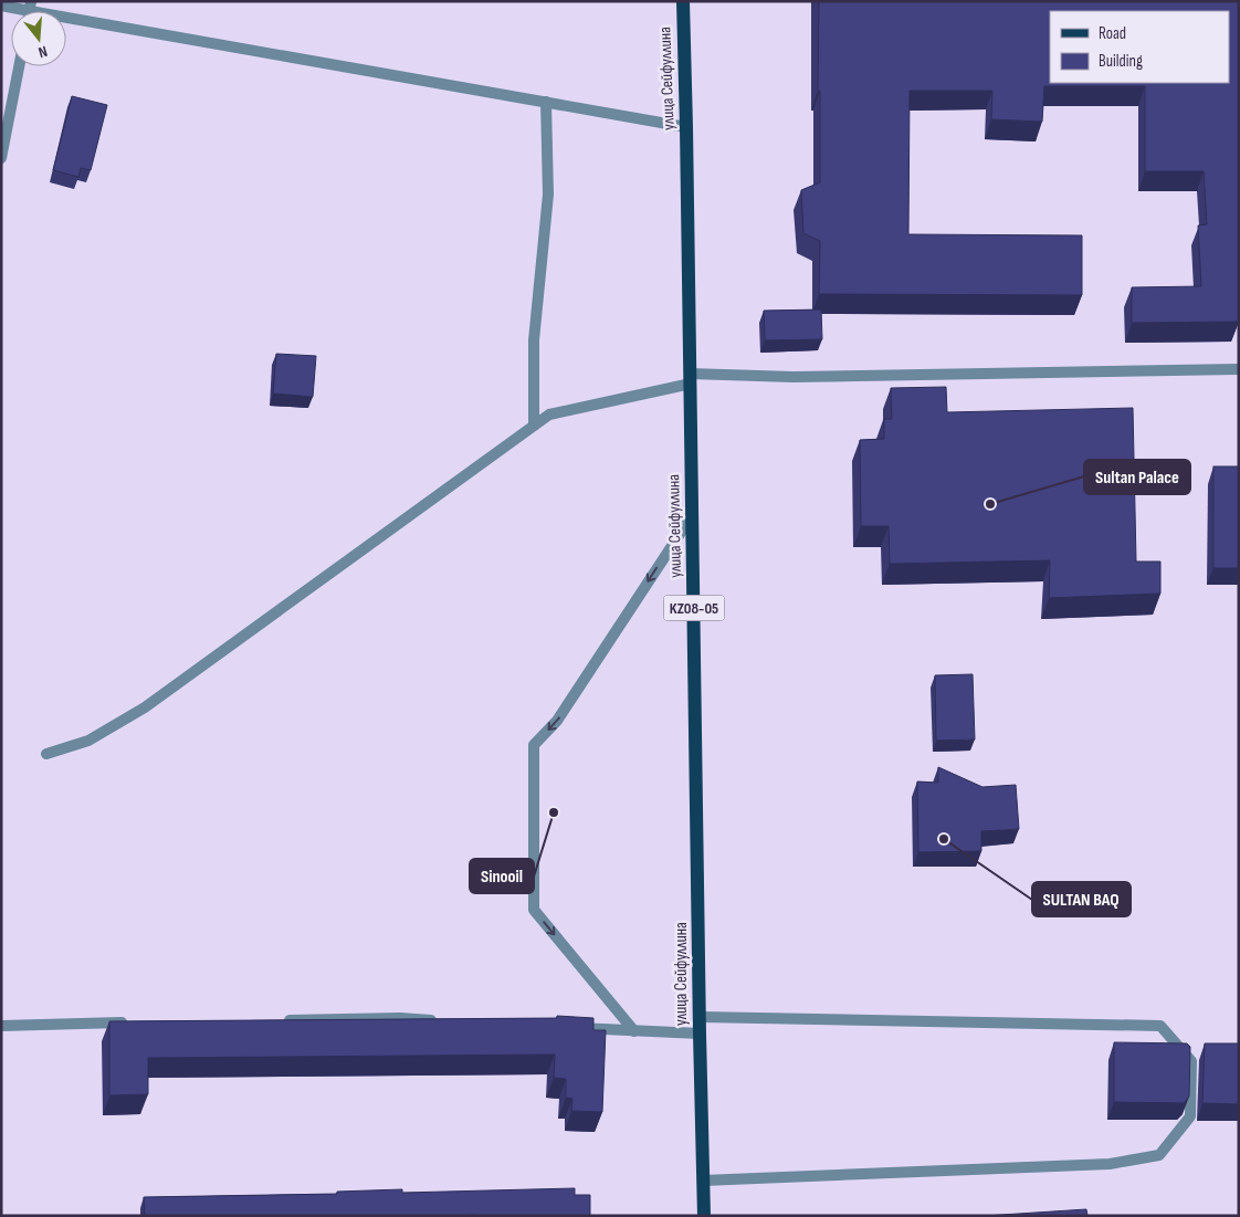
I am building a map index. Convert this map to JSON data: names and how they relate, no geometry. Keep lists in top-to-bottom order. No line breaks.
{"streets":{"main road":["улица Сейфуллина","KZ08-05"]},"places":["Sultan Palace","Sinooil","SULTAN BAQ"],"legend":["Road","Building"],"north":"bottom"}
